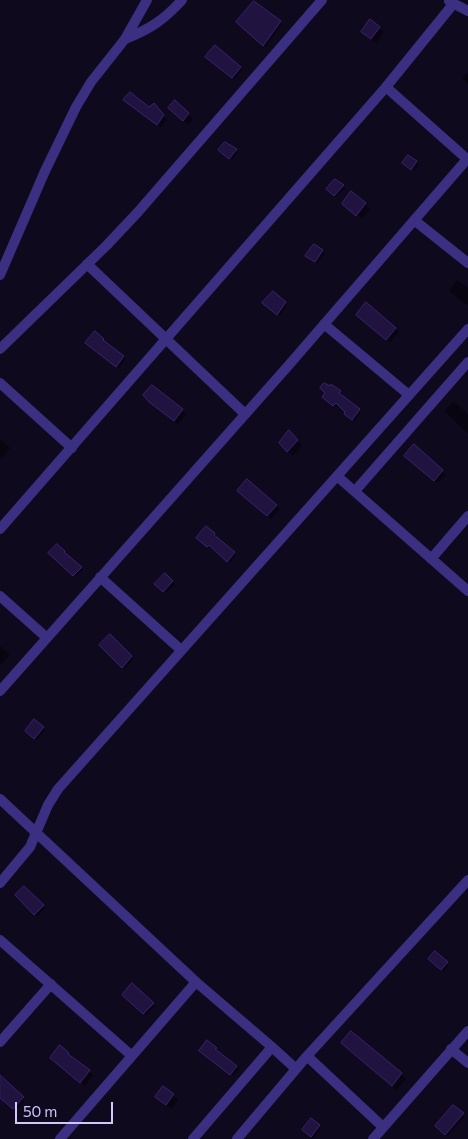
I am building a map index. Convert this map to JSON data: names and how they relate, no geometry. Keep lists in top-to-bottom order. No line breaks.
{"scale_bar":"50 m"}
